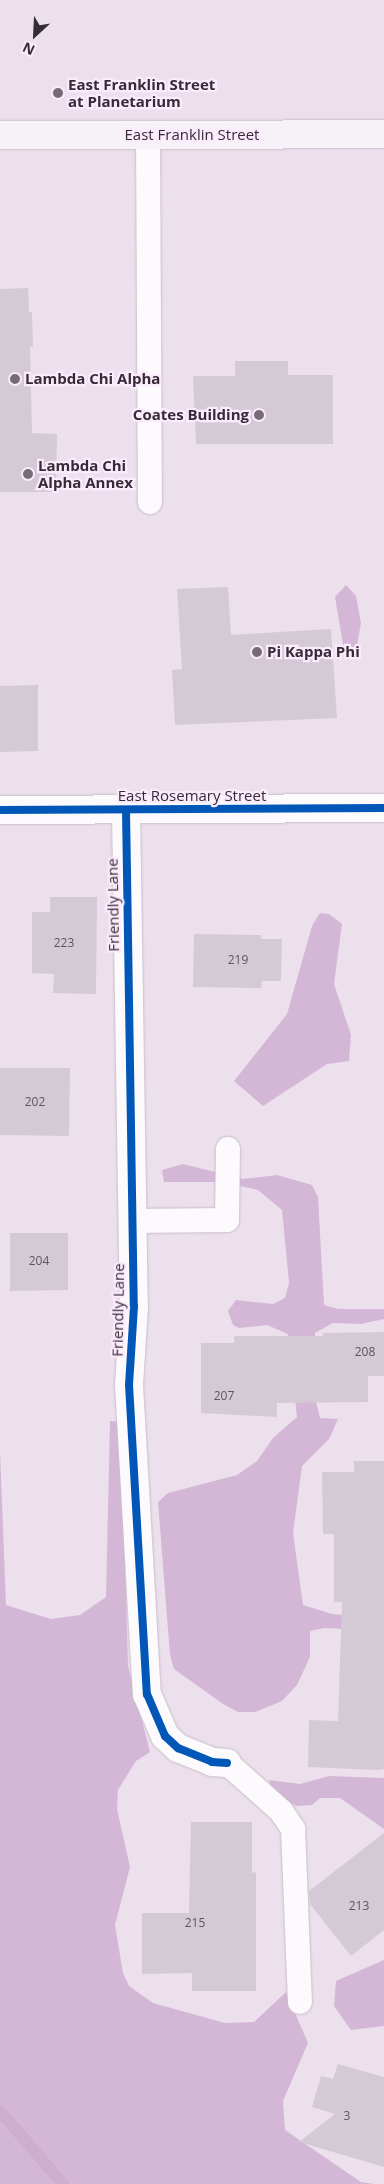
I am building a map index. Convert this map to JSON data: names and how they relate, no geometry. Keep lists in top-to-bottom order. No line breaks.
{"streets":{"main road":["East Franklin Street"],"street":["East Rosemary Street","Friendly Lane"]},"crossings":[["East Rosemary Street","Friendly Lane"]],"places":["East Franklin Street at Planetarium","Lambda Chi Alpha","Coates Building","Lambda Chi Alpha Annex","Pi Kappa Phi"],"house_numbers":["223","219","202","204","208","207","213","215","3"],"north":"bottom left"}
